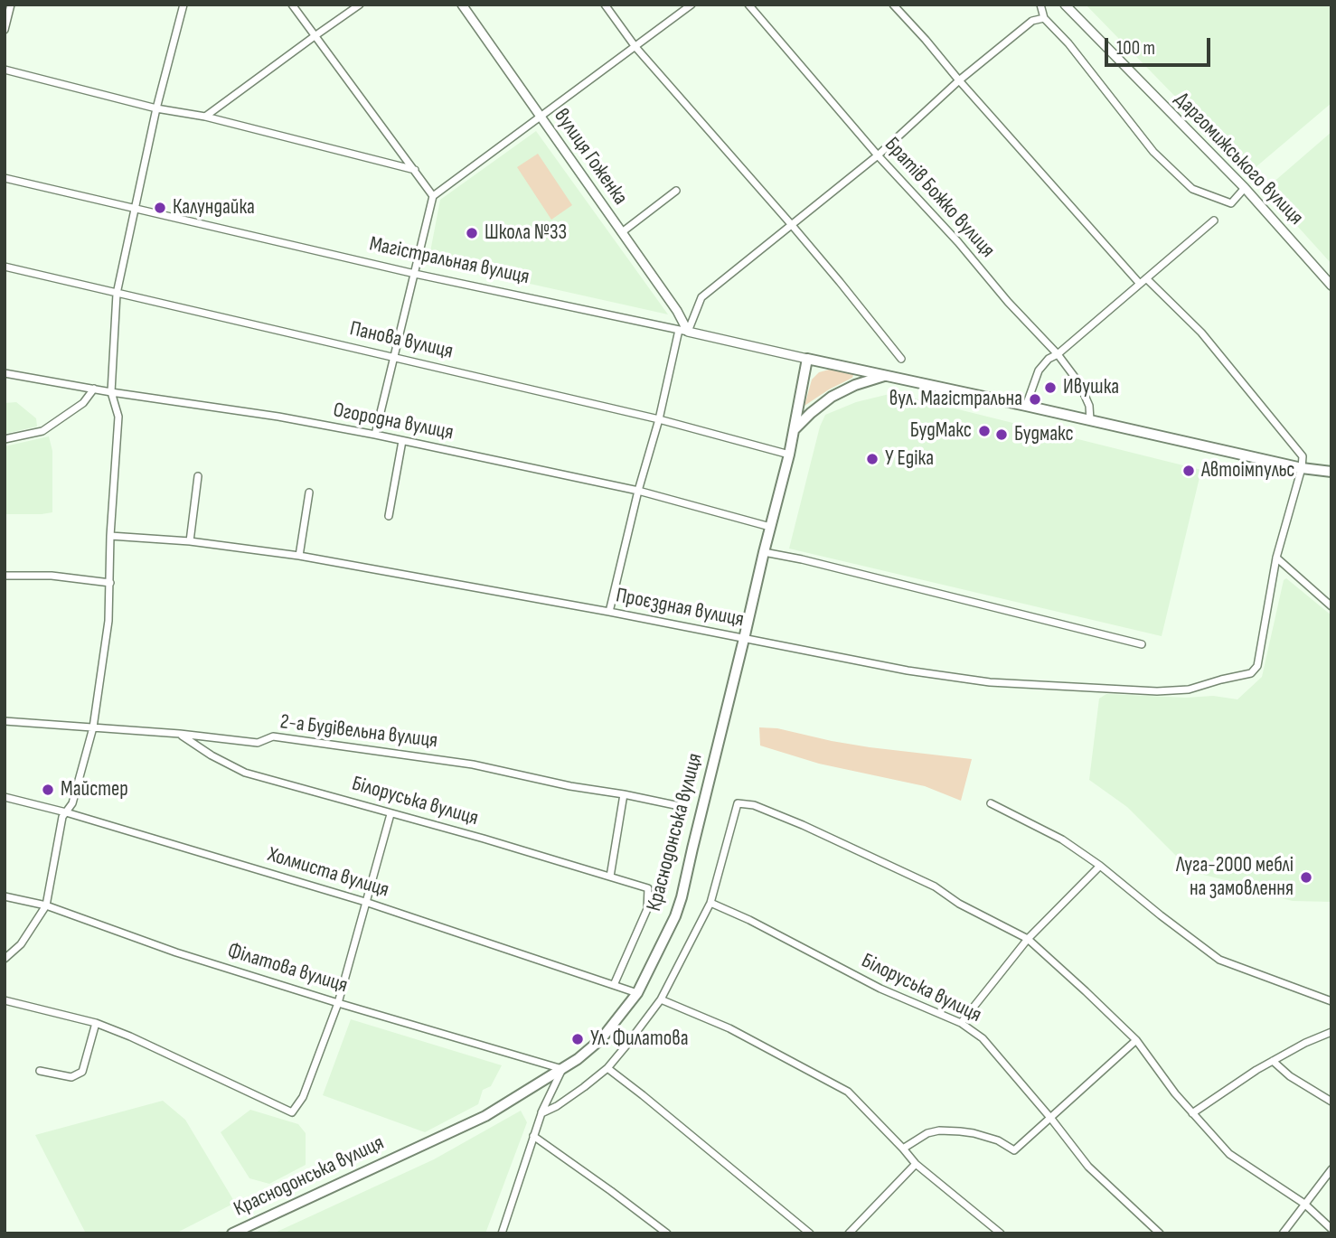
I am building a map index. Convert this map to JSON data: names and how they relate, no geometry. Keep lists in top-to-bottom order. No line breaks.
{"streets":{"main road":["Магістральная вулиця","Краснодонська вулиця"],"street":["вулиця Гоженка","Даргомижського вулиця","Братів Божко вулиця","Панова вулиця","Огородна вулиця","Проєздная вулиця","2-а Будівельна вулиця","Білоруська вулиця","Холмиста вулиця","Філатова вулиця"]},"crossings":[["вулиця Гоженка","Магістральная вулиця"],["Магістральная вулиця","Краснодонська вулиця"],["Панова вулиця","Краснодонська вулиця"],["Огородна вулиця","Краснодонська вулиця"],["Проєздная вулиця","Краснодонська вулиця"],["2-а Будівельна вулиця","Білоруська вулиця"],["Білоруська вулиця","Холмиста вулиця"],["Краснодонська вулиця","Холмиста вулиця"],["Краснодонська вулиця","Філатова вулиця"]],"places":["Калундайка","Школа №33","Ивушка","вул. Магістральна","БудМакс","Будмакс","У Едіка","Автоімпульс","Майстер","Луга-2000 меблі на замовлення","Ул. Филатова"],"scale_bar":"100 m"}
